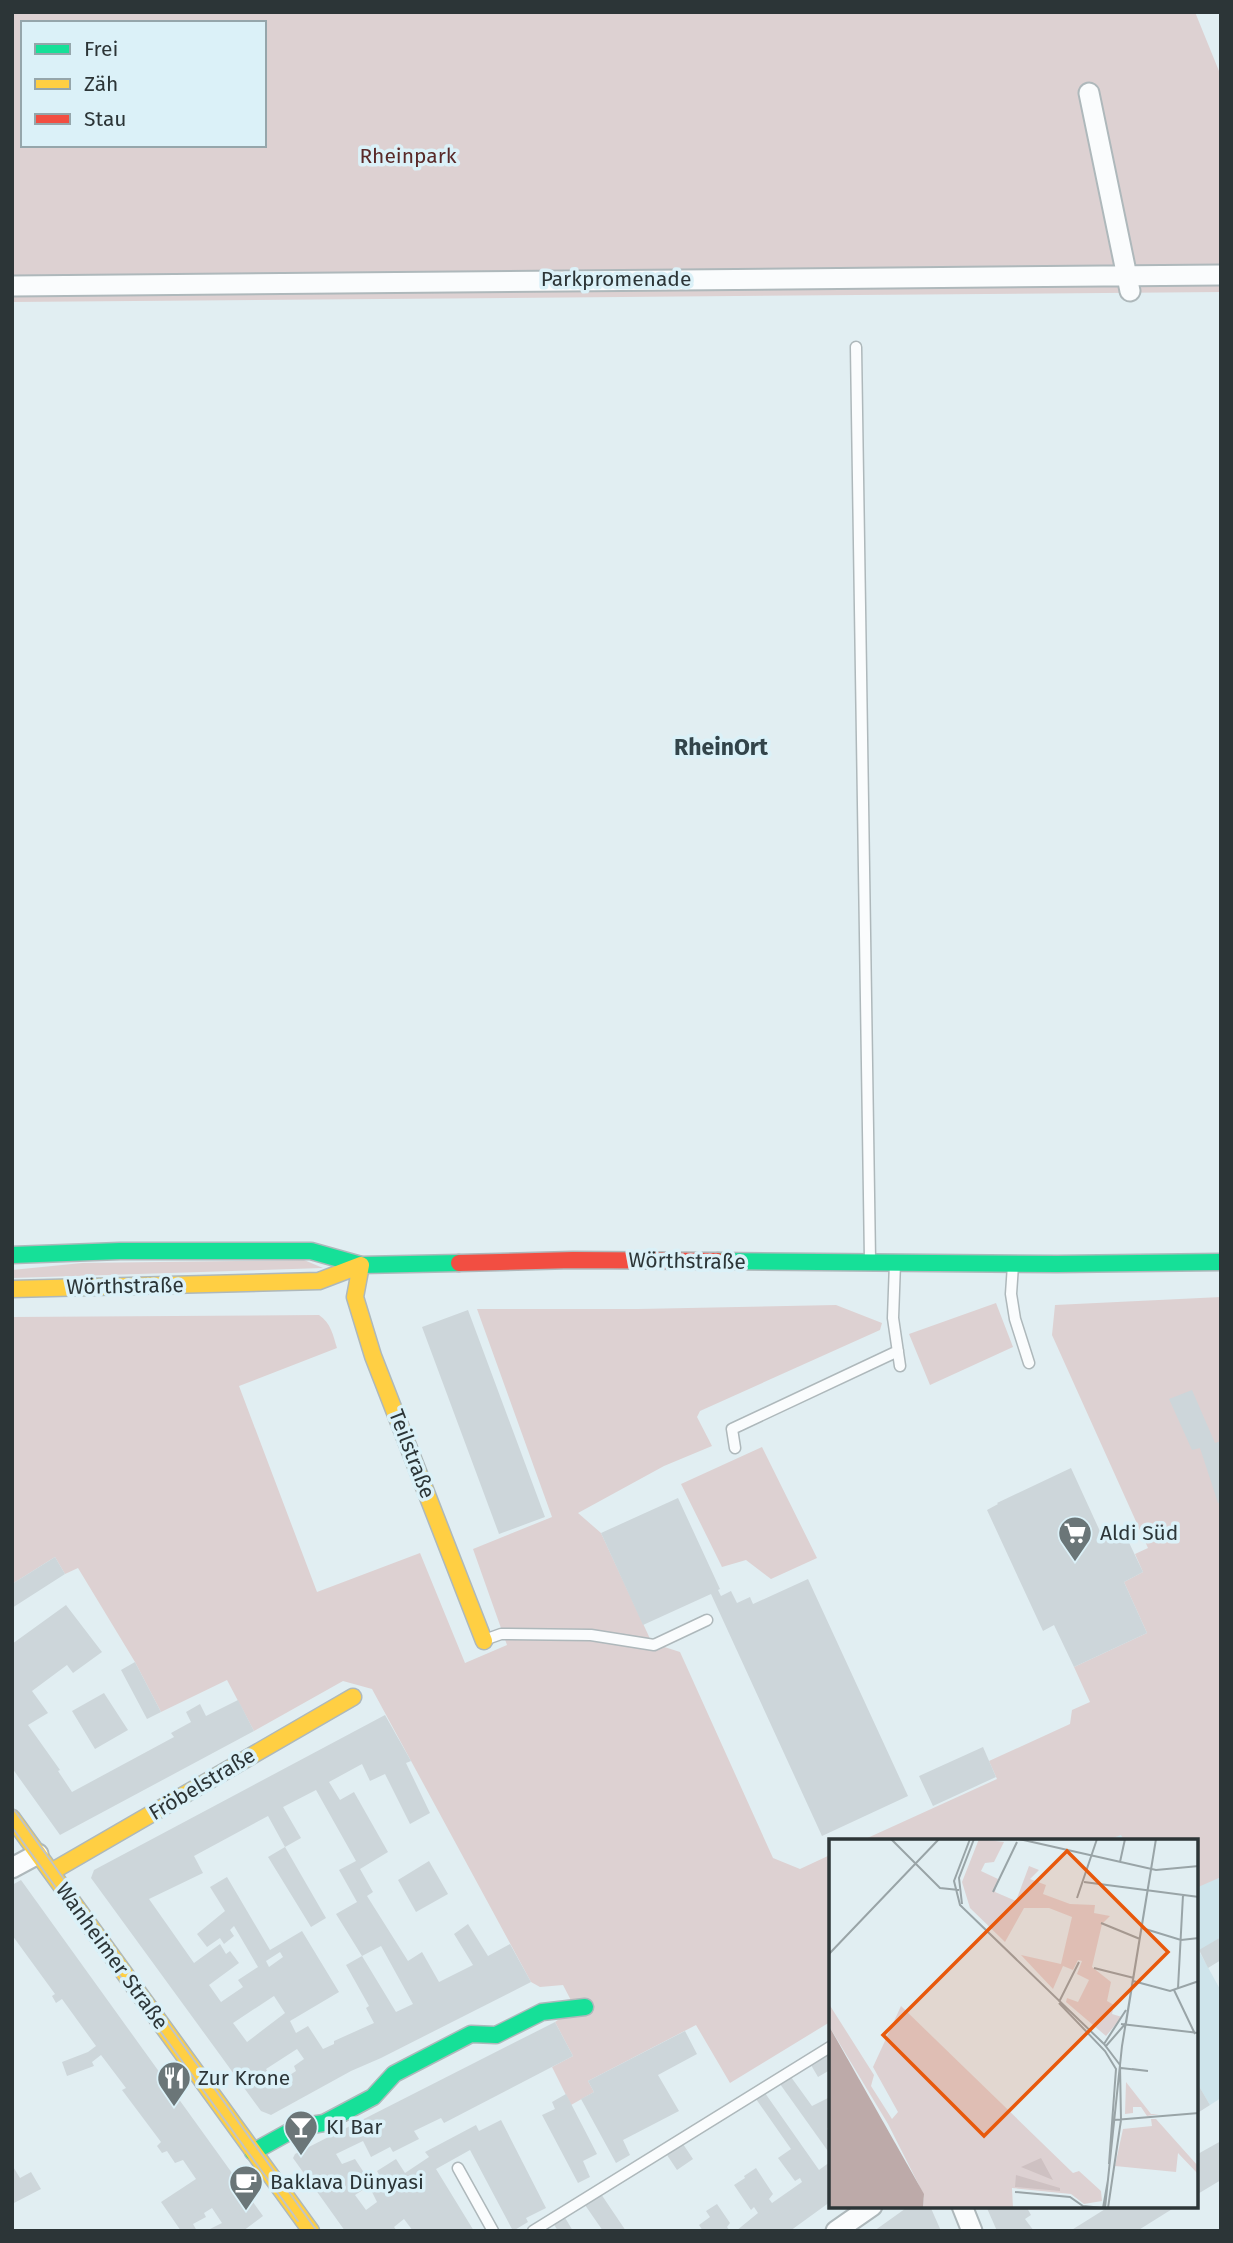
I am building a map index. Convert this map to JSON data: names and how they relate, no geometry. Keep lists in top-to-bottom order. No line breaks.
{"streets":{"street":["Parkpromenade","Wörthstraße","Teilstraße","Fröbelstraße","Wanheimer Straße"]},"crossings":[["Wörthstraße","Teilstraße"],["Fröbelstraße","Wanheimer Straße"]],"districts":["RheinOrt"],"parks":["Rheinpark"],"places":{"supermarket":["Aldi Süd"],"restaurant":["Zur Krone"],"bar":["KI Bar"],"cafe":["Baklava Dünyasi"]},"legend":["Frei","Zäh","Stau"]}
